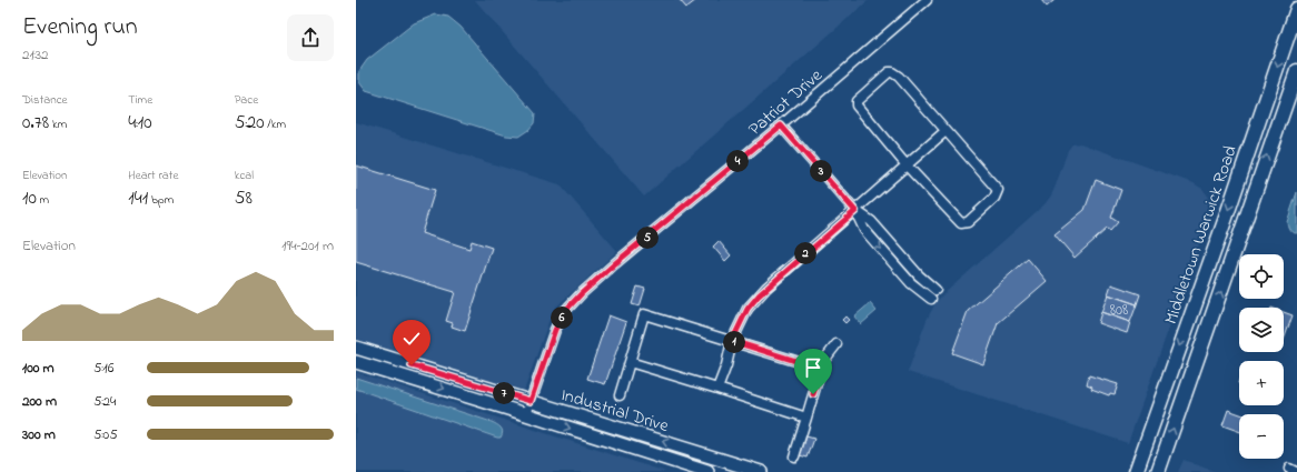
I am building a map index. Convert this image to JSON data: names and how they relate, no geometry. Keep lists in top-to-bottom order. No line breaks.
{"streets":{"main road":["Middletown Warwick Road"],"street":["Patriot Drive","Industrial Drive"]},"crossings":[["Patriot Drive","Industrial Drive"]],"house_numbers":["808"],"page":{"heading":["Evening run","21:32"],"stats":[["Distance","0.78 km"],["Time","4:10"],["Pace","5:20 /km"],["Elevation","10 m"],["Heart rate","141 bpm"],["kcal","58"]],"pins":["4","3","5","2","6","1","7"],"chart":["Elevation","194–201 m"],"map_buttons":["+","−"],"list":[{"name":"100 m","note":"5:16"},{"name":"200 m","note":"5:24"},{"name":"300 m","note":"5:05"}]}}
